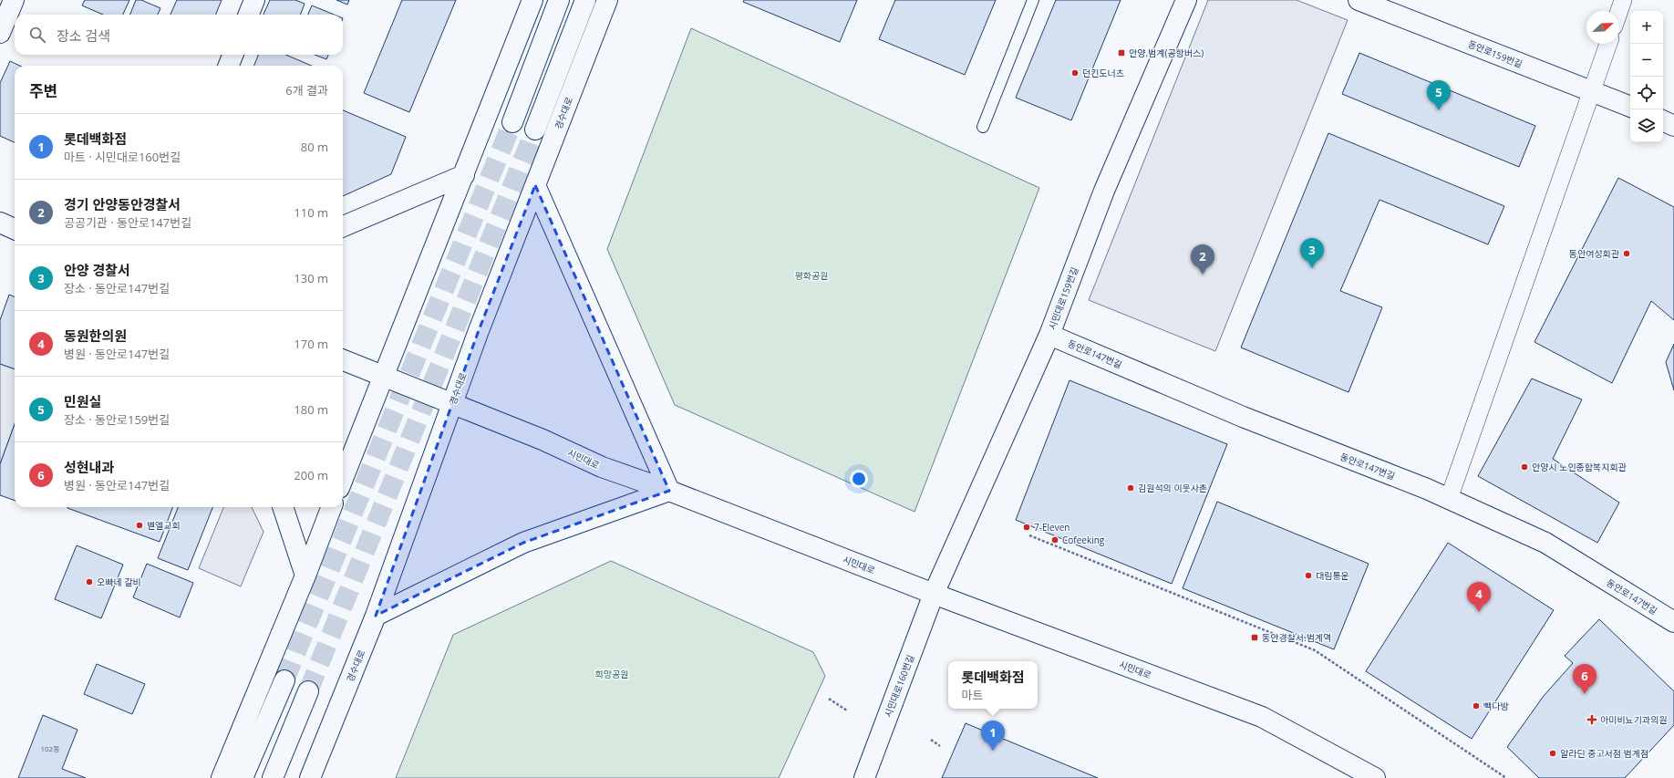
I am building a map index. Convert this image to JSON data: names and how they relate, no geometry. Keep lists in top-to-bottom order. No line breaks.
{"streets":{"street":["동안로159번길","경수대로","시민대로159번길","동안로147번길","시민대로","시민대로160번길"]},"crossings":[["경수대로","시민대로"],["시민대로159번길","동안로147번길"],["시민대로159번길","시민대로"],["시민대로159번길","시민대로160번길"],["시민대로","시민대로160번길"]],"parks":["평화공원","희망공원"],"places":{"transit":["안양.범계(공항버스)","동안경찰서.범계역"],"other":["던킨도너츠","동안여성회관","안양시 노인종합복지회관","김원석의 이웃사촌","벧엘교회","7-Eleven","Cofeeking","대림통운","오빠네 갈비","빽다방","알라딘 중고서점 범계점"],"health":["아미비뇨기과의원"]},"house_numbers":["102동"],"north":"top right","page":{"map_buttons":["+","−"],"search":"장소 검색","heading":["주변","6개 결과"],"pins":["5","3","2","4","6","1"],"list":[{"mark":"1","name":"롯데백화점","note":"마트 · 시민대로160번길","value":"80 m"},{"mark":"2","name":"경기 안양동안경찰서","note":"공공기관 · 동안로147번길","value":"110 m"},{"mark":"3","name":"안양 경찰서","note":"장소 · 동안로147번길","value":"130 m"},{"mark":"4","name":"동원한의원","note":"병원 · 동안로147번길","value":"170 m"},{"mark":"5","name":"민원실","note":"장소 · 동안로159번길","value":"180 m"},{"mark":"6","name":"성현내과","note":"병원 · 동안로147번길","value":"200 m"}],"popup":["롯데백화점","마트"]}}
